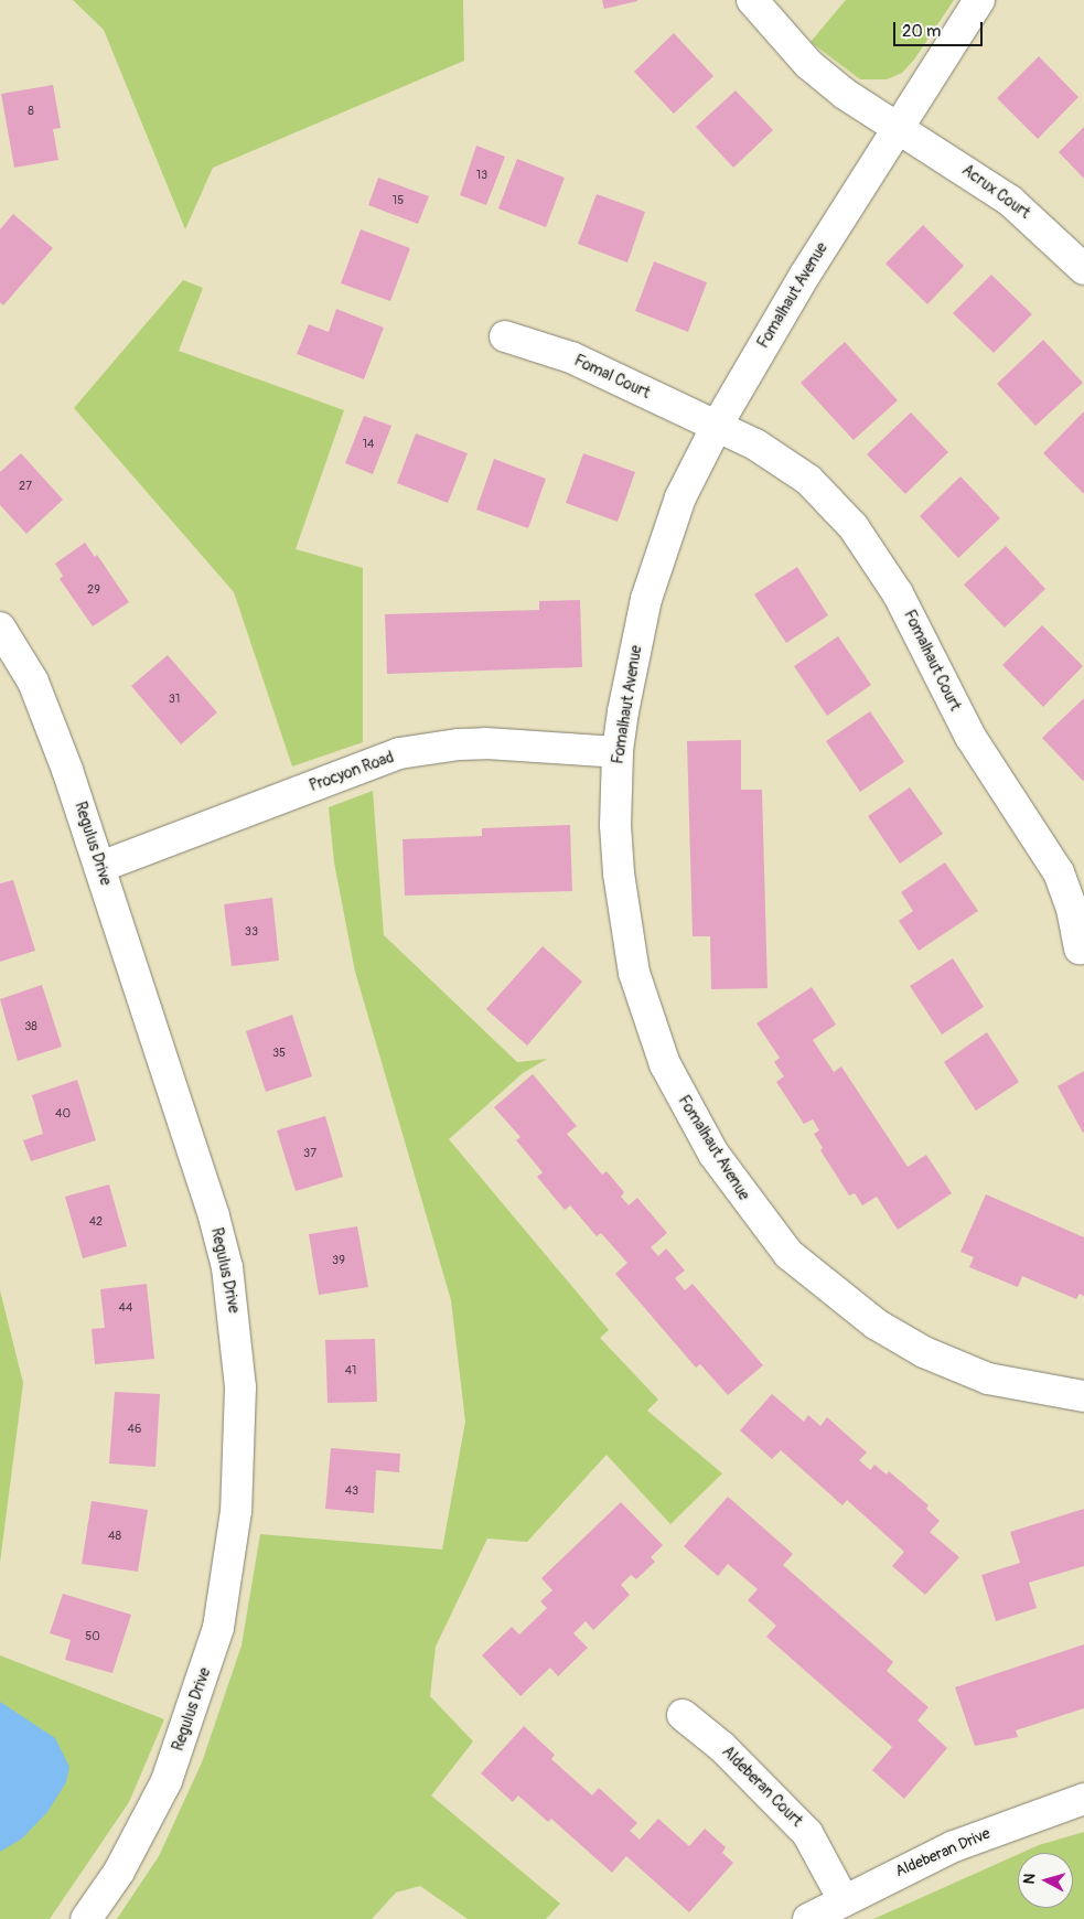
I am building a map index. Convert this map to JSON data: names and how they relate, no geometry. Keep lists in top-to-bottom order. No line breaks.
{"streets":{"street":["Acrux Court","Fomalhaut Avenue","Fomal Court","Fomalhaut Court","Procyon Road","Regulus Drive","Aldeberan Court","Aldeberan Drive"]},"crossings":[["Acrux Court","Fomalhaut Avenue"],["Fomalhaut Avenue","Fomal Court"],["Fomalhaut Avenue","Fomalhaut Court"],["Fomalhaut Avenue","Procyon Road"],["Fomal Court","Fomalhaut Court"],["Procyon Road","Regulus Drive"],["Aldeberan Court","Aldeberan Drive"]],"house_numbers":["8","13","15","14","27","29","31","33","38","35","40","37","42","39","44","41","46","43","48","50"],"scale_bar":"20 m","north":"left"}
